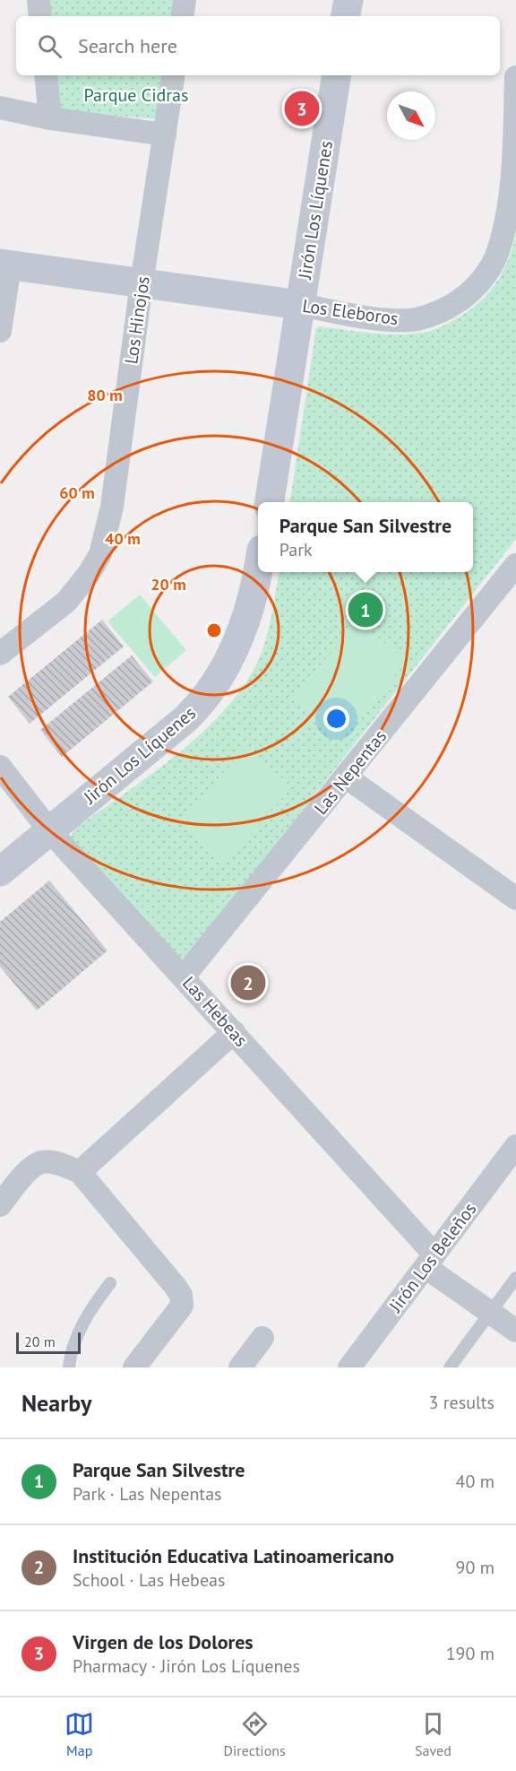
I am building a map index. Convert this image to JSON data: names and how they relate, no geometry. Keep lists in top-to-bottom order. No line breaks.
{"streets":{"street":["Jirón Los Líquenes","Los Eleboros","Los Hinojos","Las Nepentas","Las Hebeas","Jirón Los Beleños"]},"crossings":[["Jirón Los Líquenes","Los Eleboros"],["Jirón Los Líquenes","Las Hebeas"],["Los Eleboros","Los Hinojos"],["Las Nepentas","Las Hebeas"],["Las Hebeas","Jirón Los Beleños"]],"parks":["Parque Cidras"],"scale_bar":"20 m","north":"bottom right","page":{"search":"Search here","pins":["3","1","2"],"popup":["Parque San Silvestre","Park"],"scale":"20 m","heading":["Nearby","3 results"],"list":[{"mark":"1","name":"Parque San Silvestre","note":"Park · Las Nepentas","value":"40 m"},{"mark":"2","name":"Institución Educativa Latinoamericano","note":"School · Las Hebeas","value":"90 m"},{"mark":"3","name":"Virgen de los Dolores","note":"Pharmacy · Jirón Los Líquenes","value":"190 m"}],"nav":["Map","Directions","Saved"]},"rings":["80 m","60 m","40 m","20 m"]}
